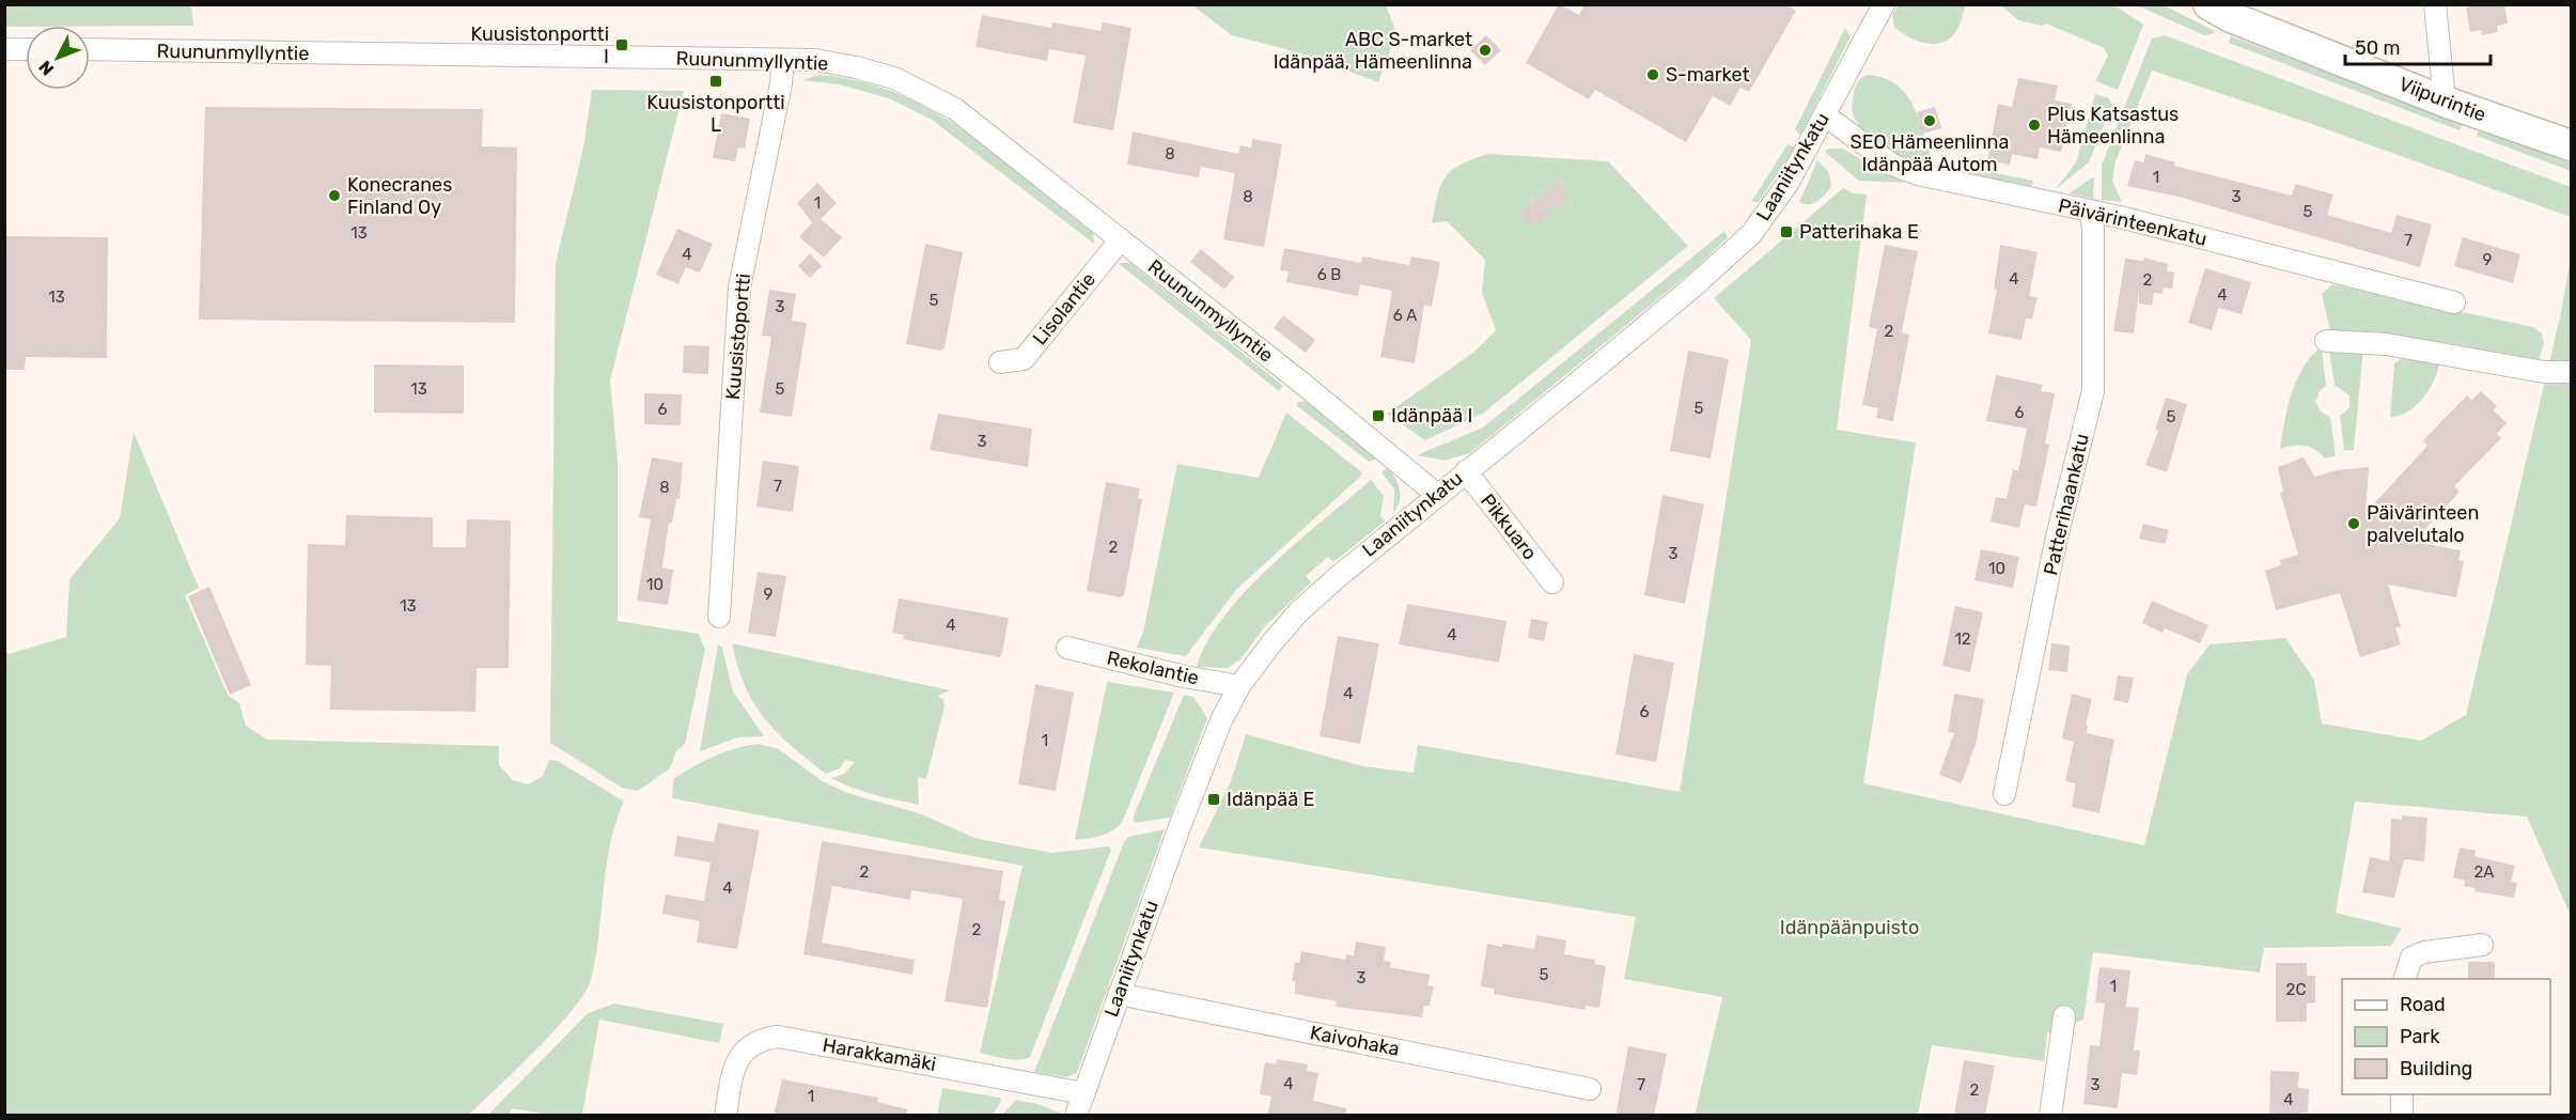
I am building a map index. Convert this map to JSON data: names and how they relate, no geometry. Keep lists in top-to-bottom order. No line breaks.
{"streets":{"main road":["Viipurintie"],"street":["Ruununmyllyntie","Laaniitynkatu","Päivärinteenkatu","Lisolantie","Kuusistoportti","Patterihaankatu","Pikkuaro","Rekolantie","Kaivohaka","Harakkamäki"]},"crossings":[["Ruununmyllyntie","Laaniitynkatu"],["Ruununmyllyntie","Lisolantie"],["Ruununmyllyntie","Kuusistoportti"],["Laaniitynkatu","Päivärinteenkatu"],["Laaniitynkatu","Pikkuaro"],["Laaniitynkatu","Rekolantie"],["Laaniitynkatu","Kaivohaka"],["Laaniitynkatu","Harakkamäki"],["Päivärinteenkatu","Patterihaankatu"]],"parks":["Idänpäänpuisto"],"places":{"transit":["Kuusistonportti I","Kuusistonportti L","Patterihaka E","Idänpää I","Idänpää E"],"other":["ABC S-market Idänpää, Hämeenlinna","S-market","SEO Hämeenlinna Idänpää Autom","Plus Katsastus Hämeenlinna","Konecranes Finland Oy","Päivärinteen palvelutalo"]},"house_numbers":["8","1","8","3","1","5","13","7","4","9","6 B","4","2","4","13","5","3","6 A","2","13","5","5","6","6","5","3","7","8","2","3","10","10","9","13","4","4","12","4","6","1","2","2A","4","2","5","3","1","2C","4","7","3","2","1","4"],"legend":["Road","Park","Building"],"scale_bar":"50 m","north":"bottom left"}
